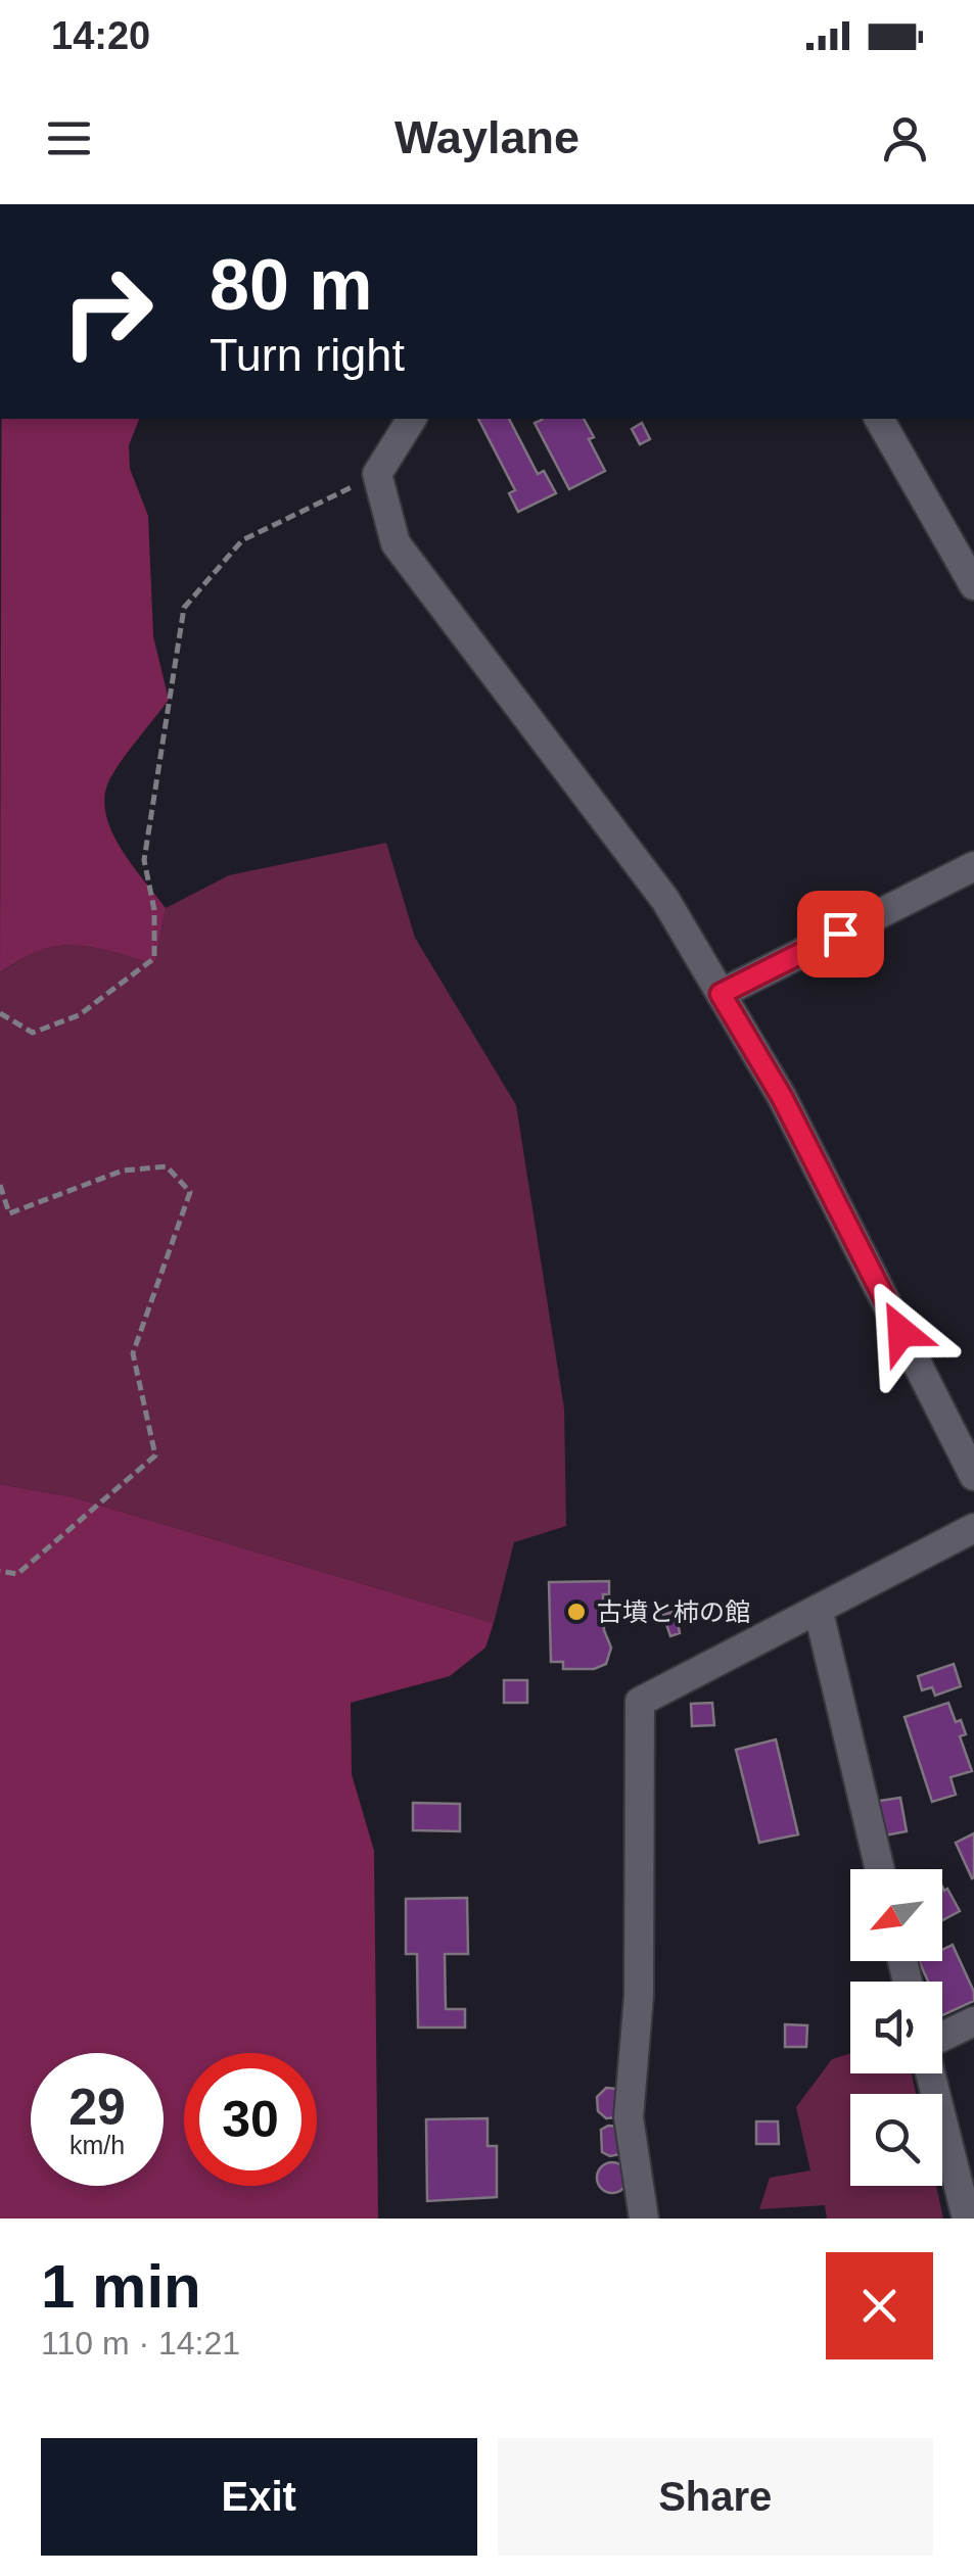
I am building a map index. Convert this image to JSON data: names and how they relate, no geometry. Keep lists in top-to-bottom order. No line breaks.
{"places":["古墳と柿の館"],"north":"bottom left","page":{"status":"14:20","header":"Waylane","turn":["80 m","Turn right"],"speed":"29 km/h","limit":"30","heading":["1 min","110 m · 14:21"],"buttons":["Exit","Share"]}}
